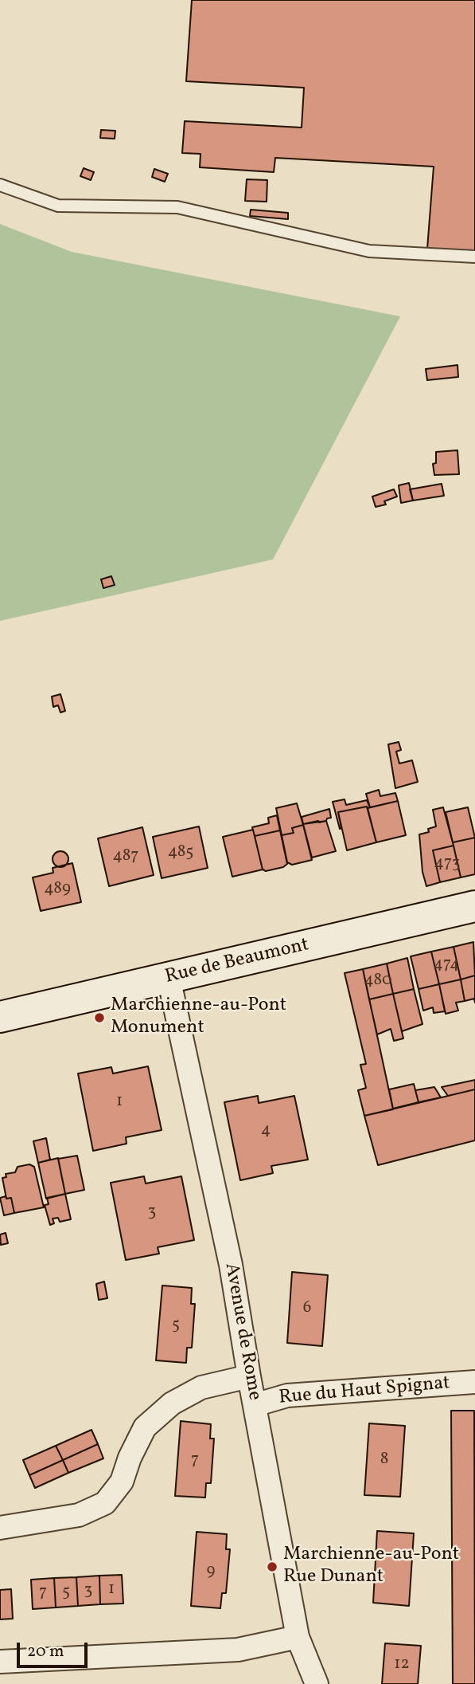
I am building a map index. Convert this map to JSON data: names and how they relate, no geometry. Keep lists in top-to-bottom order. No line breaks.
{"streets":{"main road":["Rue de Beaumont"],"street":["Avenue de Rome","Rue du Haut Spignat"]},"crossings":[["Rue de Beaumont","Avenue de Rome"],["Avenue de Rome","Rue du Haut Spignat"]],"places":["Marchienne-au-Pont Monument","Marchienne-au-Pont Rue Dunant"],"house_numbers":["485","487","473","489","474","480","1","4","3","6","5","8","7","9","1","3","5","7","12"],"scale_bar":"20 m"}
